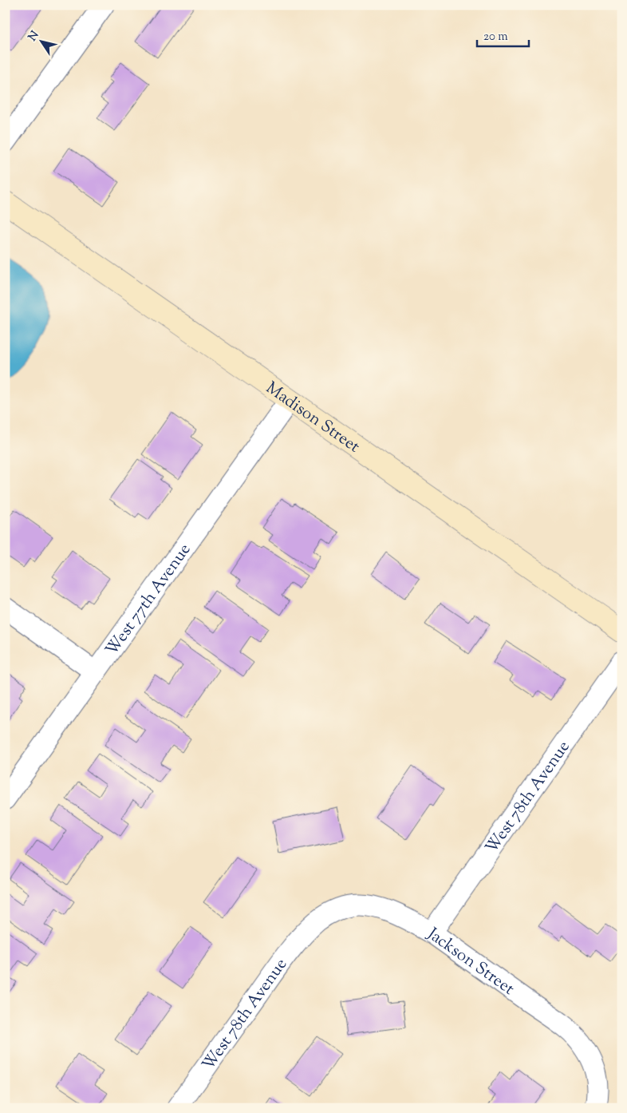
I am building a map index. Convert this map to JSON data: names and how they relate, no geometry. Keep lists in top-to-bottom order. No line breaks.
{"streets":{"street":["Madison Street","West 77th Avenue","West 78th Avenue","Jackson Street"]},"crossings":[["Madison Street","West 77th Avenue"],["West 78th Avenue","Jackson Street"]],"scale_bar":"20 m","north":"top left"}
